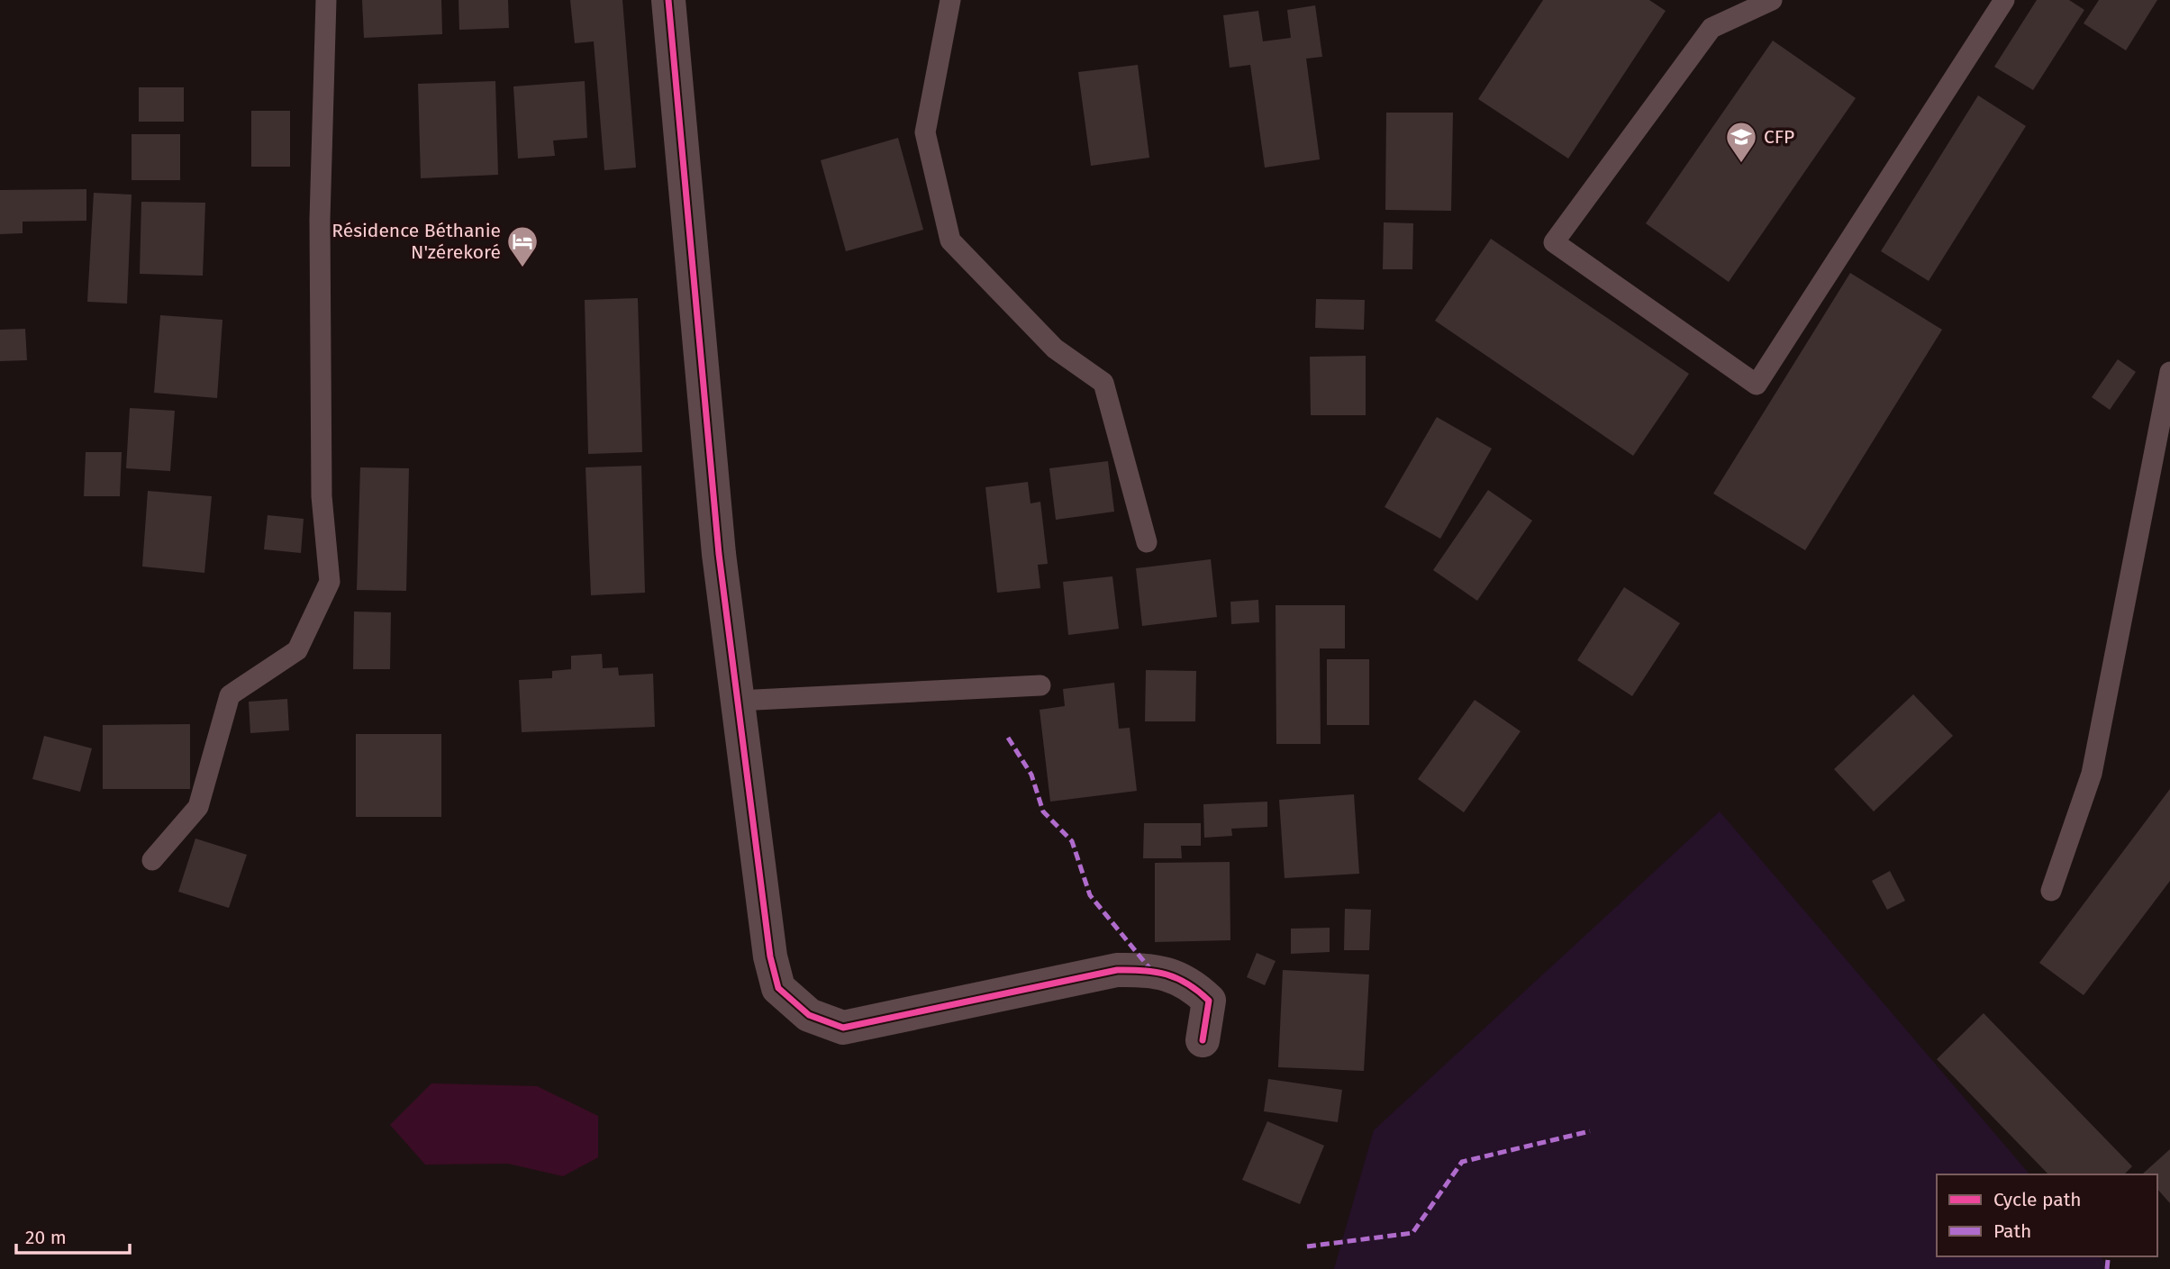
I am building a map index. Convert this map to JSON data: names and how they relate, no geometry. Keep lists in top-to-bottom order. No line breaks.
{"places":{"school or university":["CFP"],"hotel":["Résidence Béthanie N'zérekoré"]},"legend":["Cycle path","Path"],"scale_bar":"20 m"}
